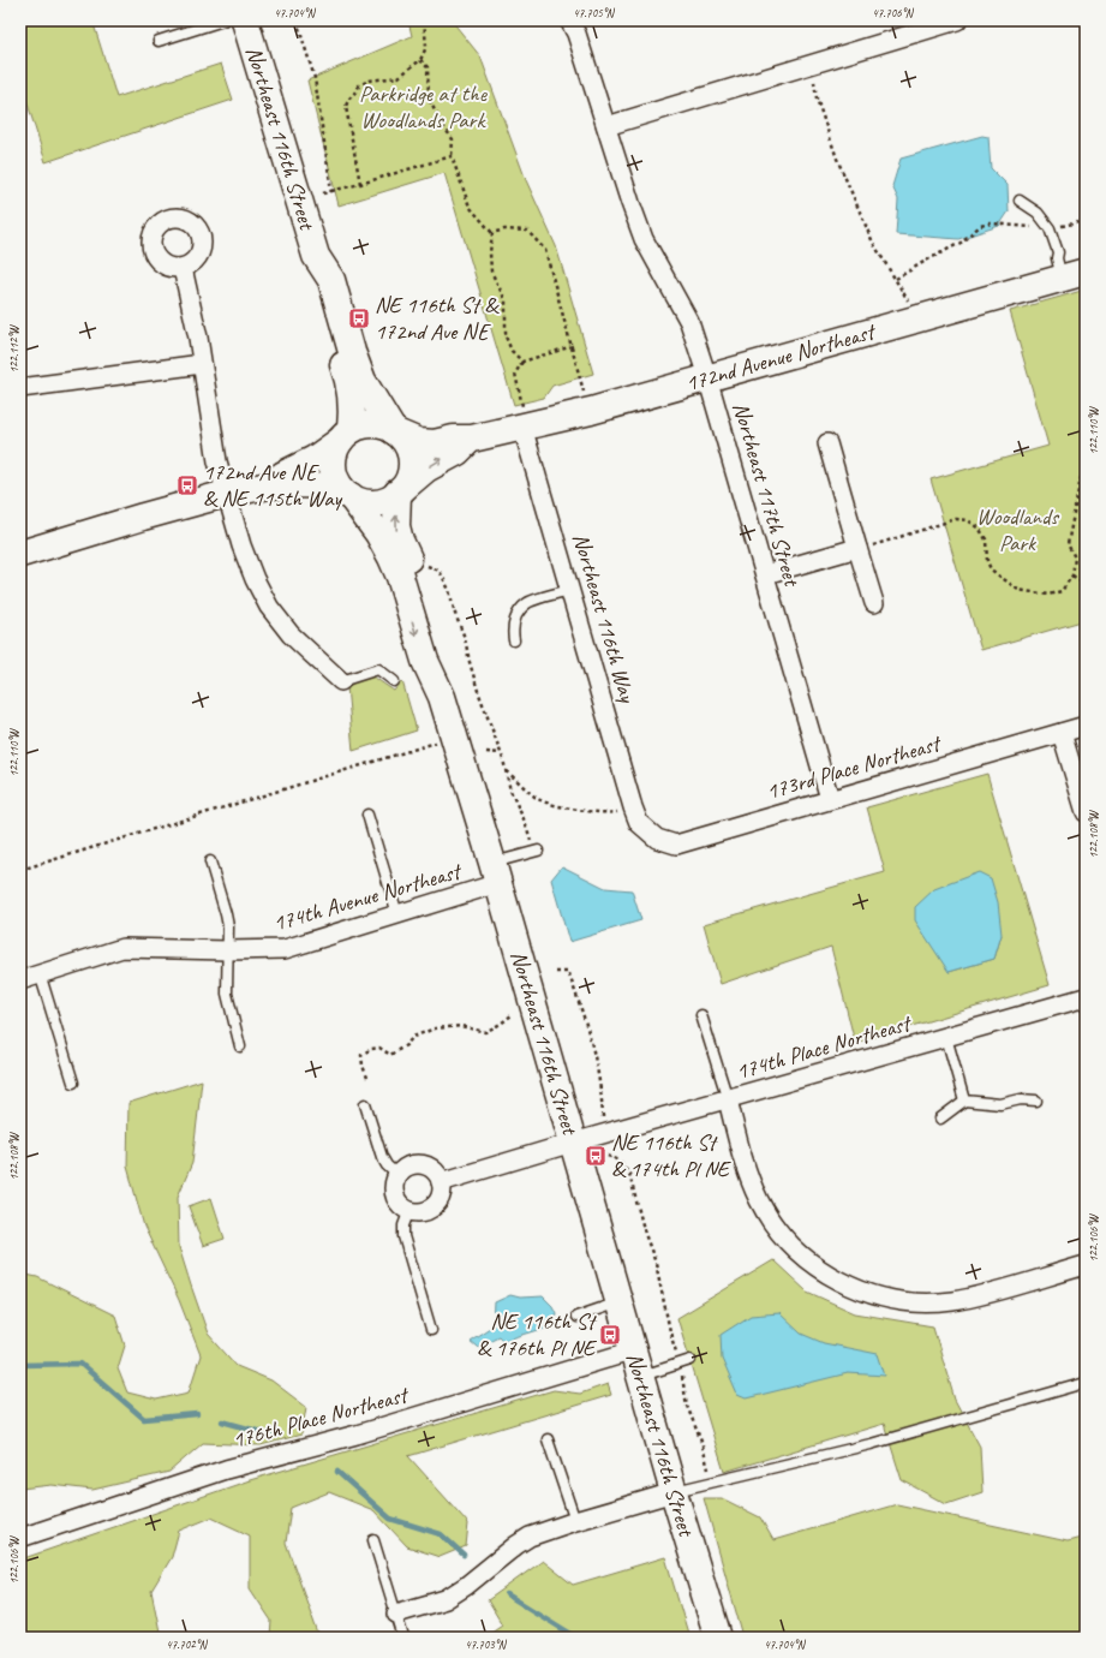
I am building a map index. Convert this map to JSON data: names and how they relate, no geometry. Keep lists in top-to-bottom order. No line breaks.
{"streets":{"street":["Northeast 116th Street","172nd Avenue Northeast","Northeast 117th Street","Northeast 116th Way","173rd Place Northeast","174th Avenue Northeast","174th Place Northeast","176th Place Northeast"]},"crossings":[["Northeast 116th Street","172nd Avenue Northeast"],["Northeast 116th Street","174th Avenue Northeast"],["Northeast 116th Street","174th Place Northeast"],["Northeast 116th Street","176th Place Northeast"],["172nd Avenue Northeast","Northeast 117th Street"],["172nd Avenue Northeast","Northeast 116th Way"],["Northeast 117th Street","173rd Place Northeast"],["Northeast 116th Way","173rd Place Northeast"]],"parks":["Parkridge at the Woodlands Park","Woodlands Park"],"places":{"bus stop":["NE 116th St & 172nd Ave NE","172nd Ave NE & NE 115th Way","NE 116th St & 174th Pl NE","NE 116th St & 176th Pl NE"]},"coordinates":["47.704°N","47.705°N","47.706°N","122.112°W","122.110°W","122.108°W","122.106°W","47.702°N","47.703°N"]}
